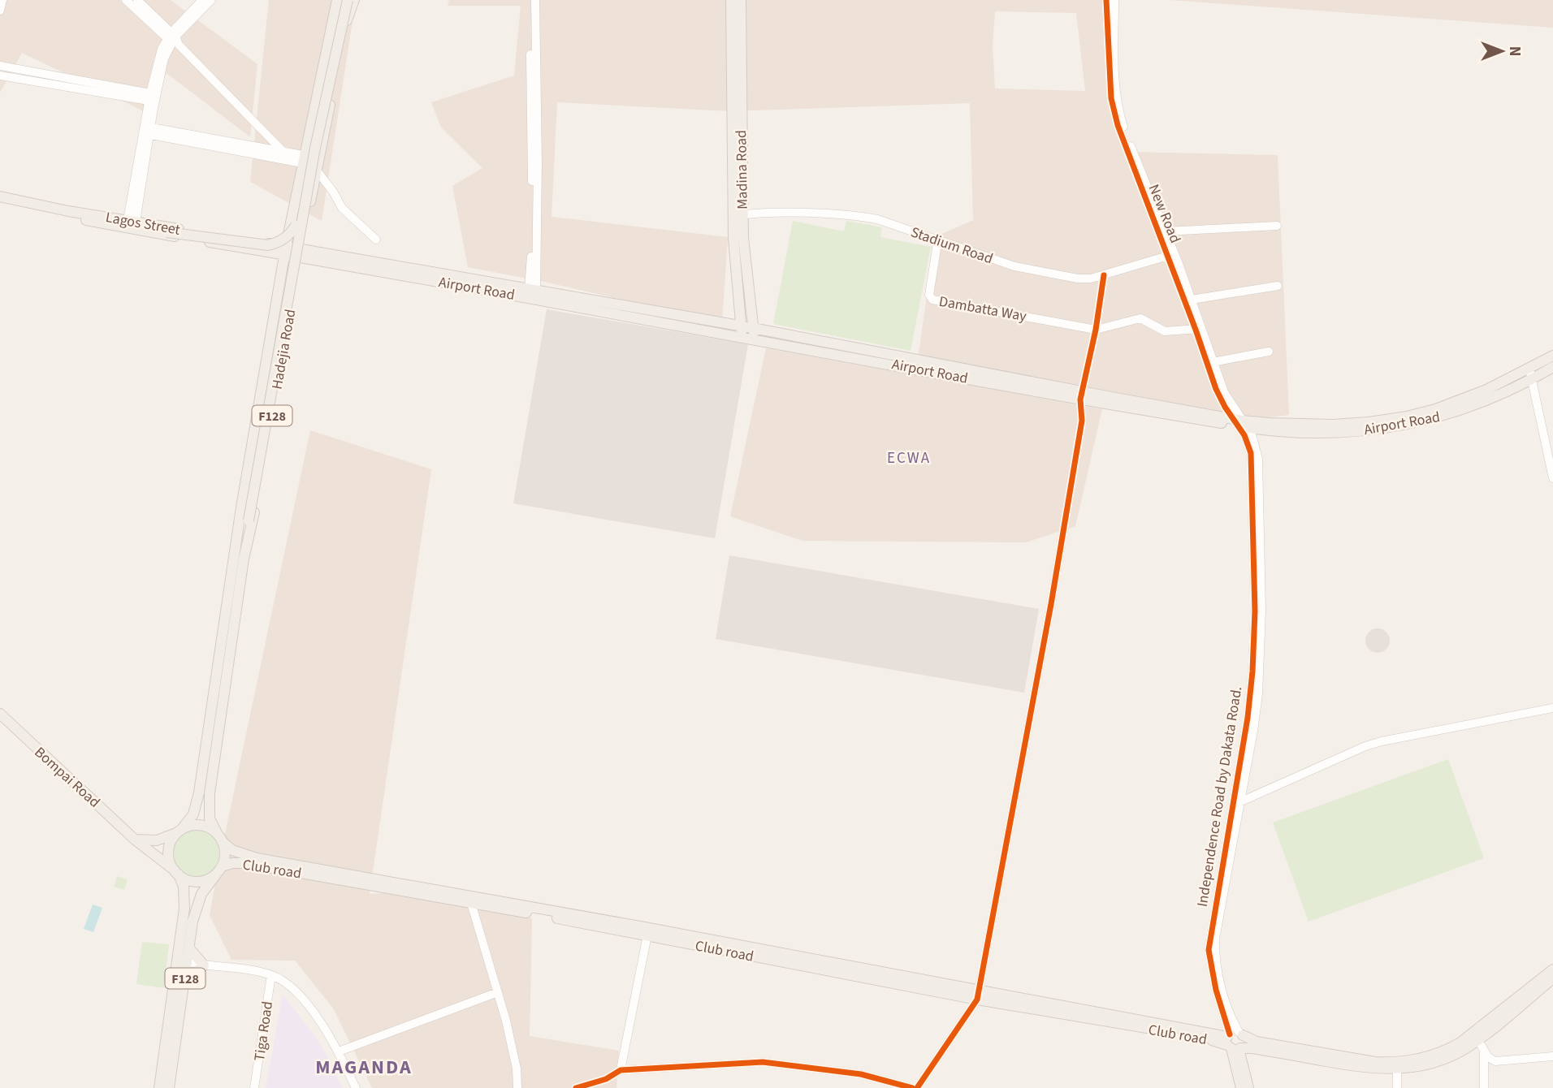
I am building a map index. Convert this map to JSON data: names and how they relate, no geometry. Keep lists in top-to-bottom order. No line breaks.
{"streets":{"main road":["Madina Road","Lagos Street","Airport Road","Hadejia Road","F128","Bompai Road","Club road"],"street":["New Road","Stadium Road","Dambatta Way","Independence Road by Dakata Road.","Tiga Road"]},"crossings":[["Madina Road","Stadium Road"],["Madina Road","Airport Road"],["New Road","Stadium Road"],["New Road","Airport Road"],["New Road","Independence Road by Dakata Road."],["Lagos Street","Hadejia Road"],["Stadium Road","Dambatta Way"],["Airport Road","Hadejia Road"],["Airport Road","Independence Road by Dakata Road."],["Hadejia Road","F128"],["Hadejia Road","Bompai Road"],["Hadejia Road","Club road"],["F128","Bompai Road"],["F128","Club road"],["Bompai Road","Club road"]],"districts":["ECWA","MAGANDA"],"north":"right"}
